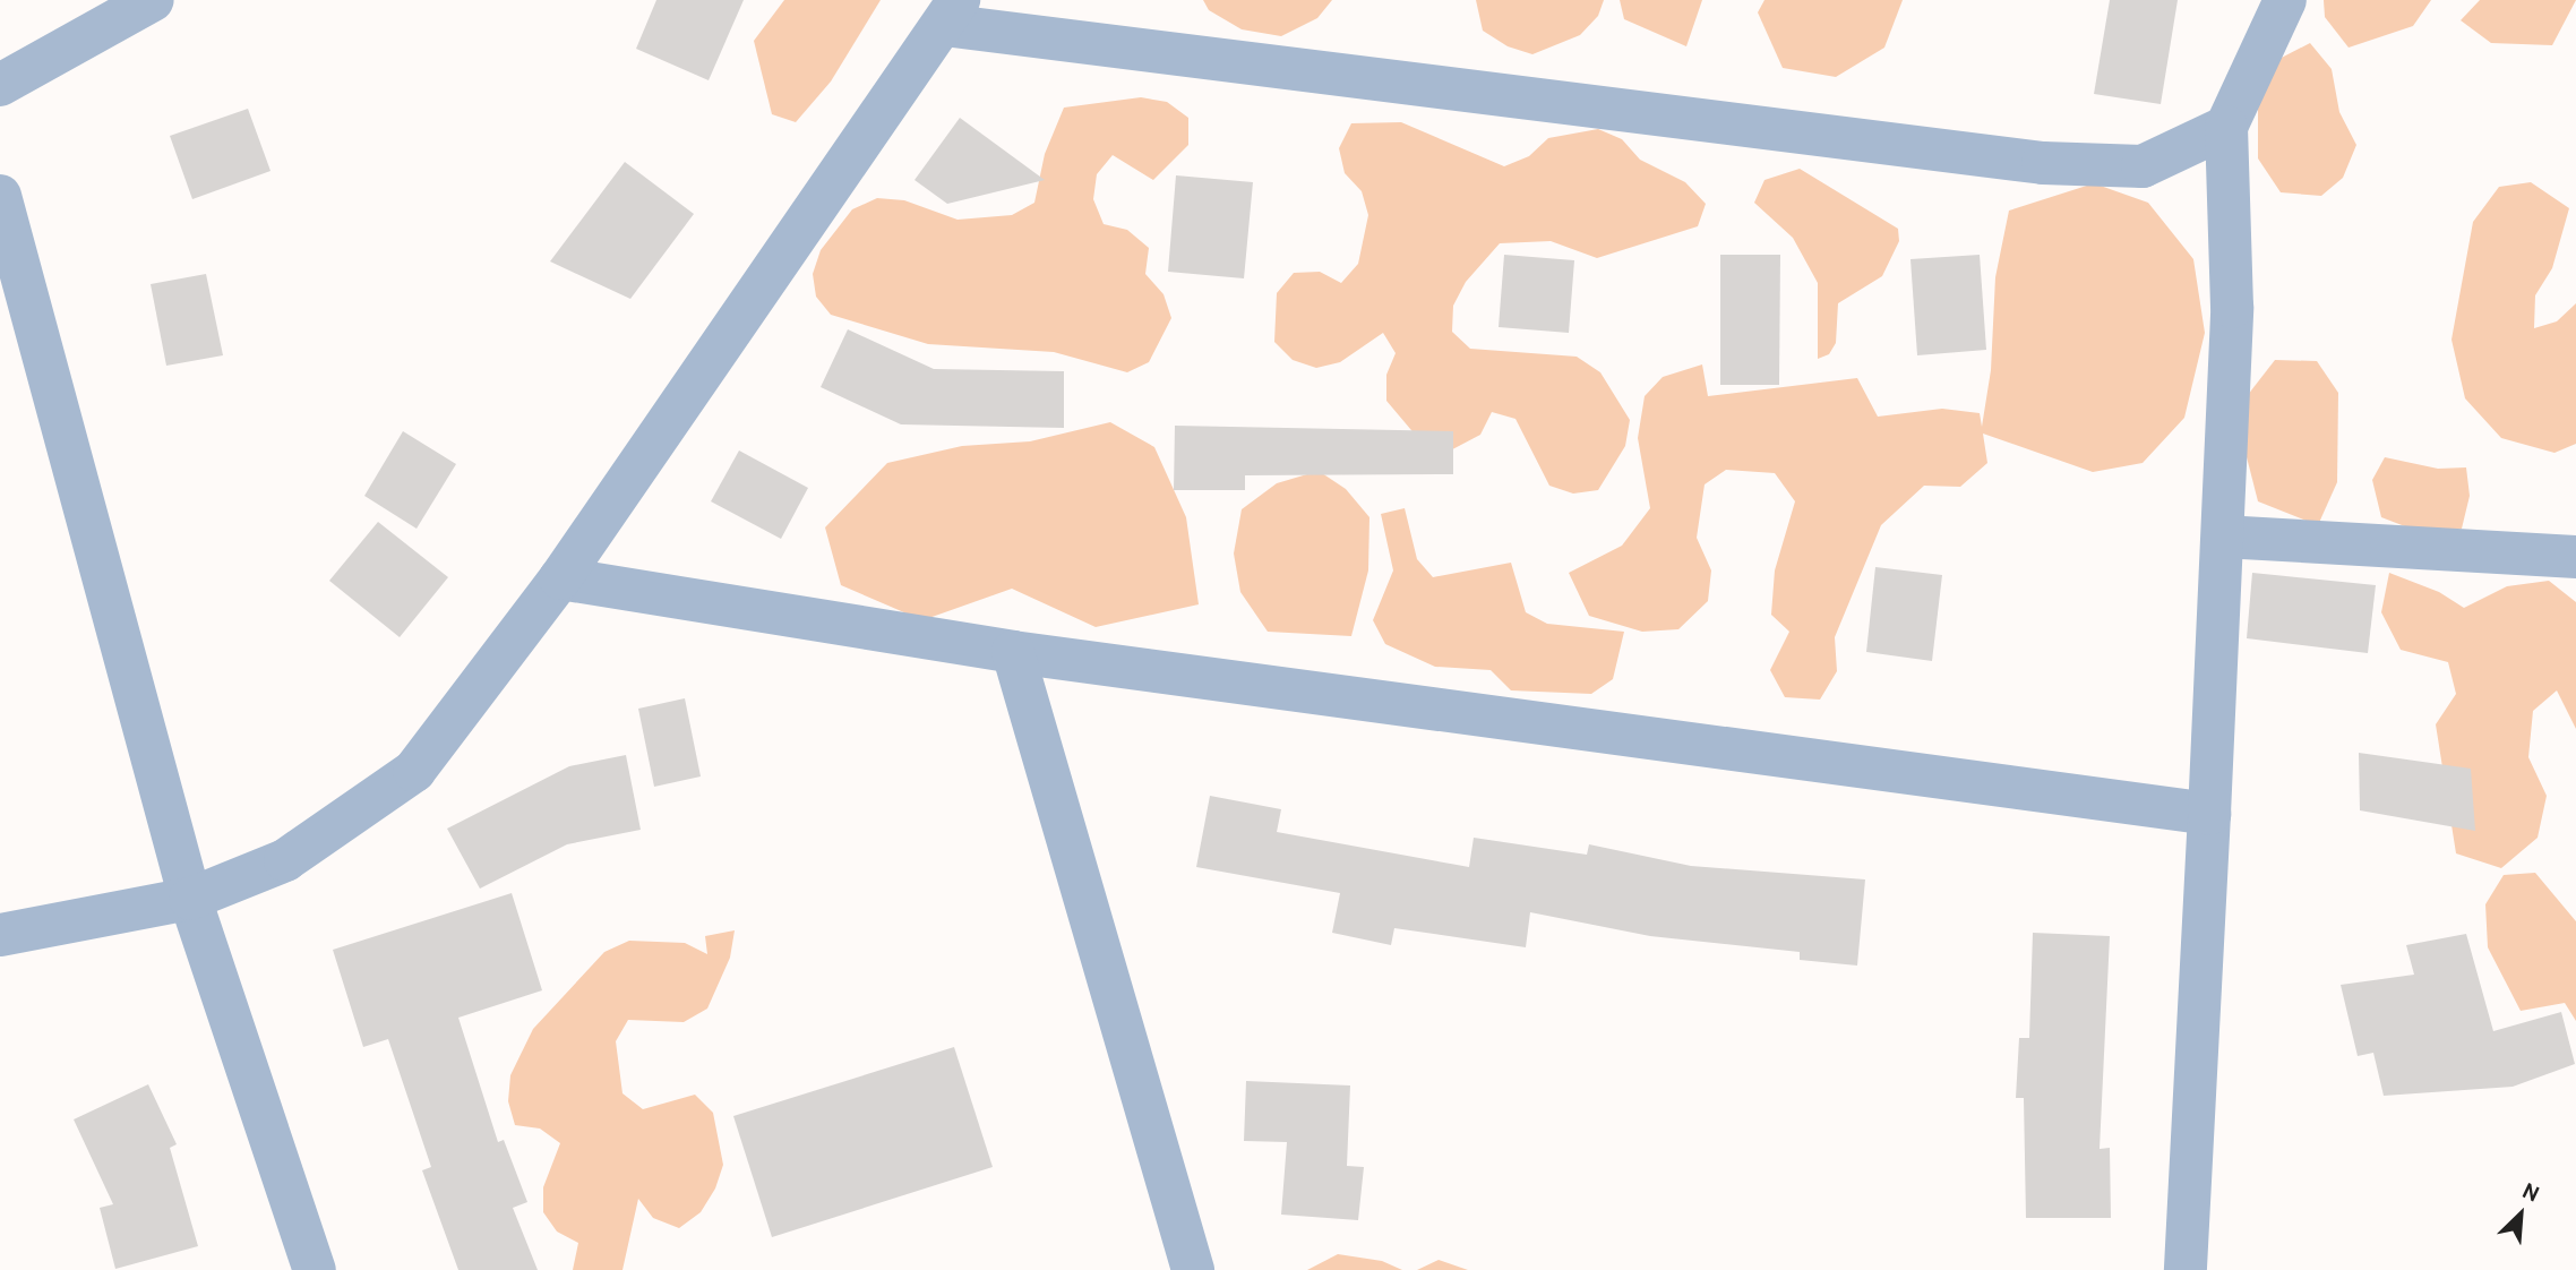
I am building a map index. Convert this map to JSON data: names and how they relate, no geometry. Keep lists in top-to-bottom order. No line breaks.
{"north":"top right"}
